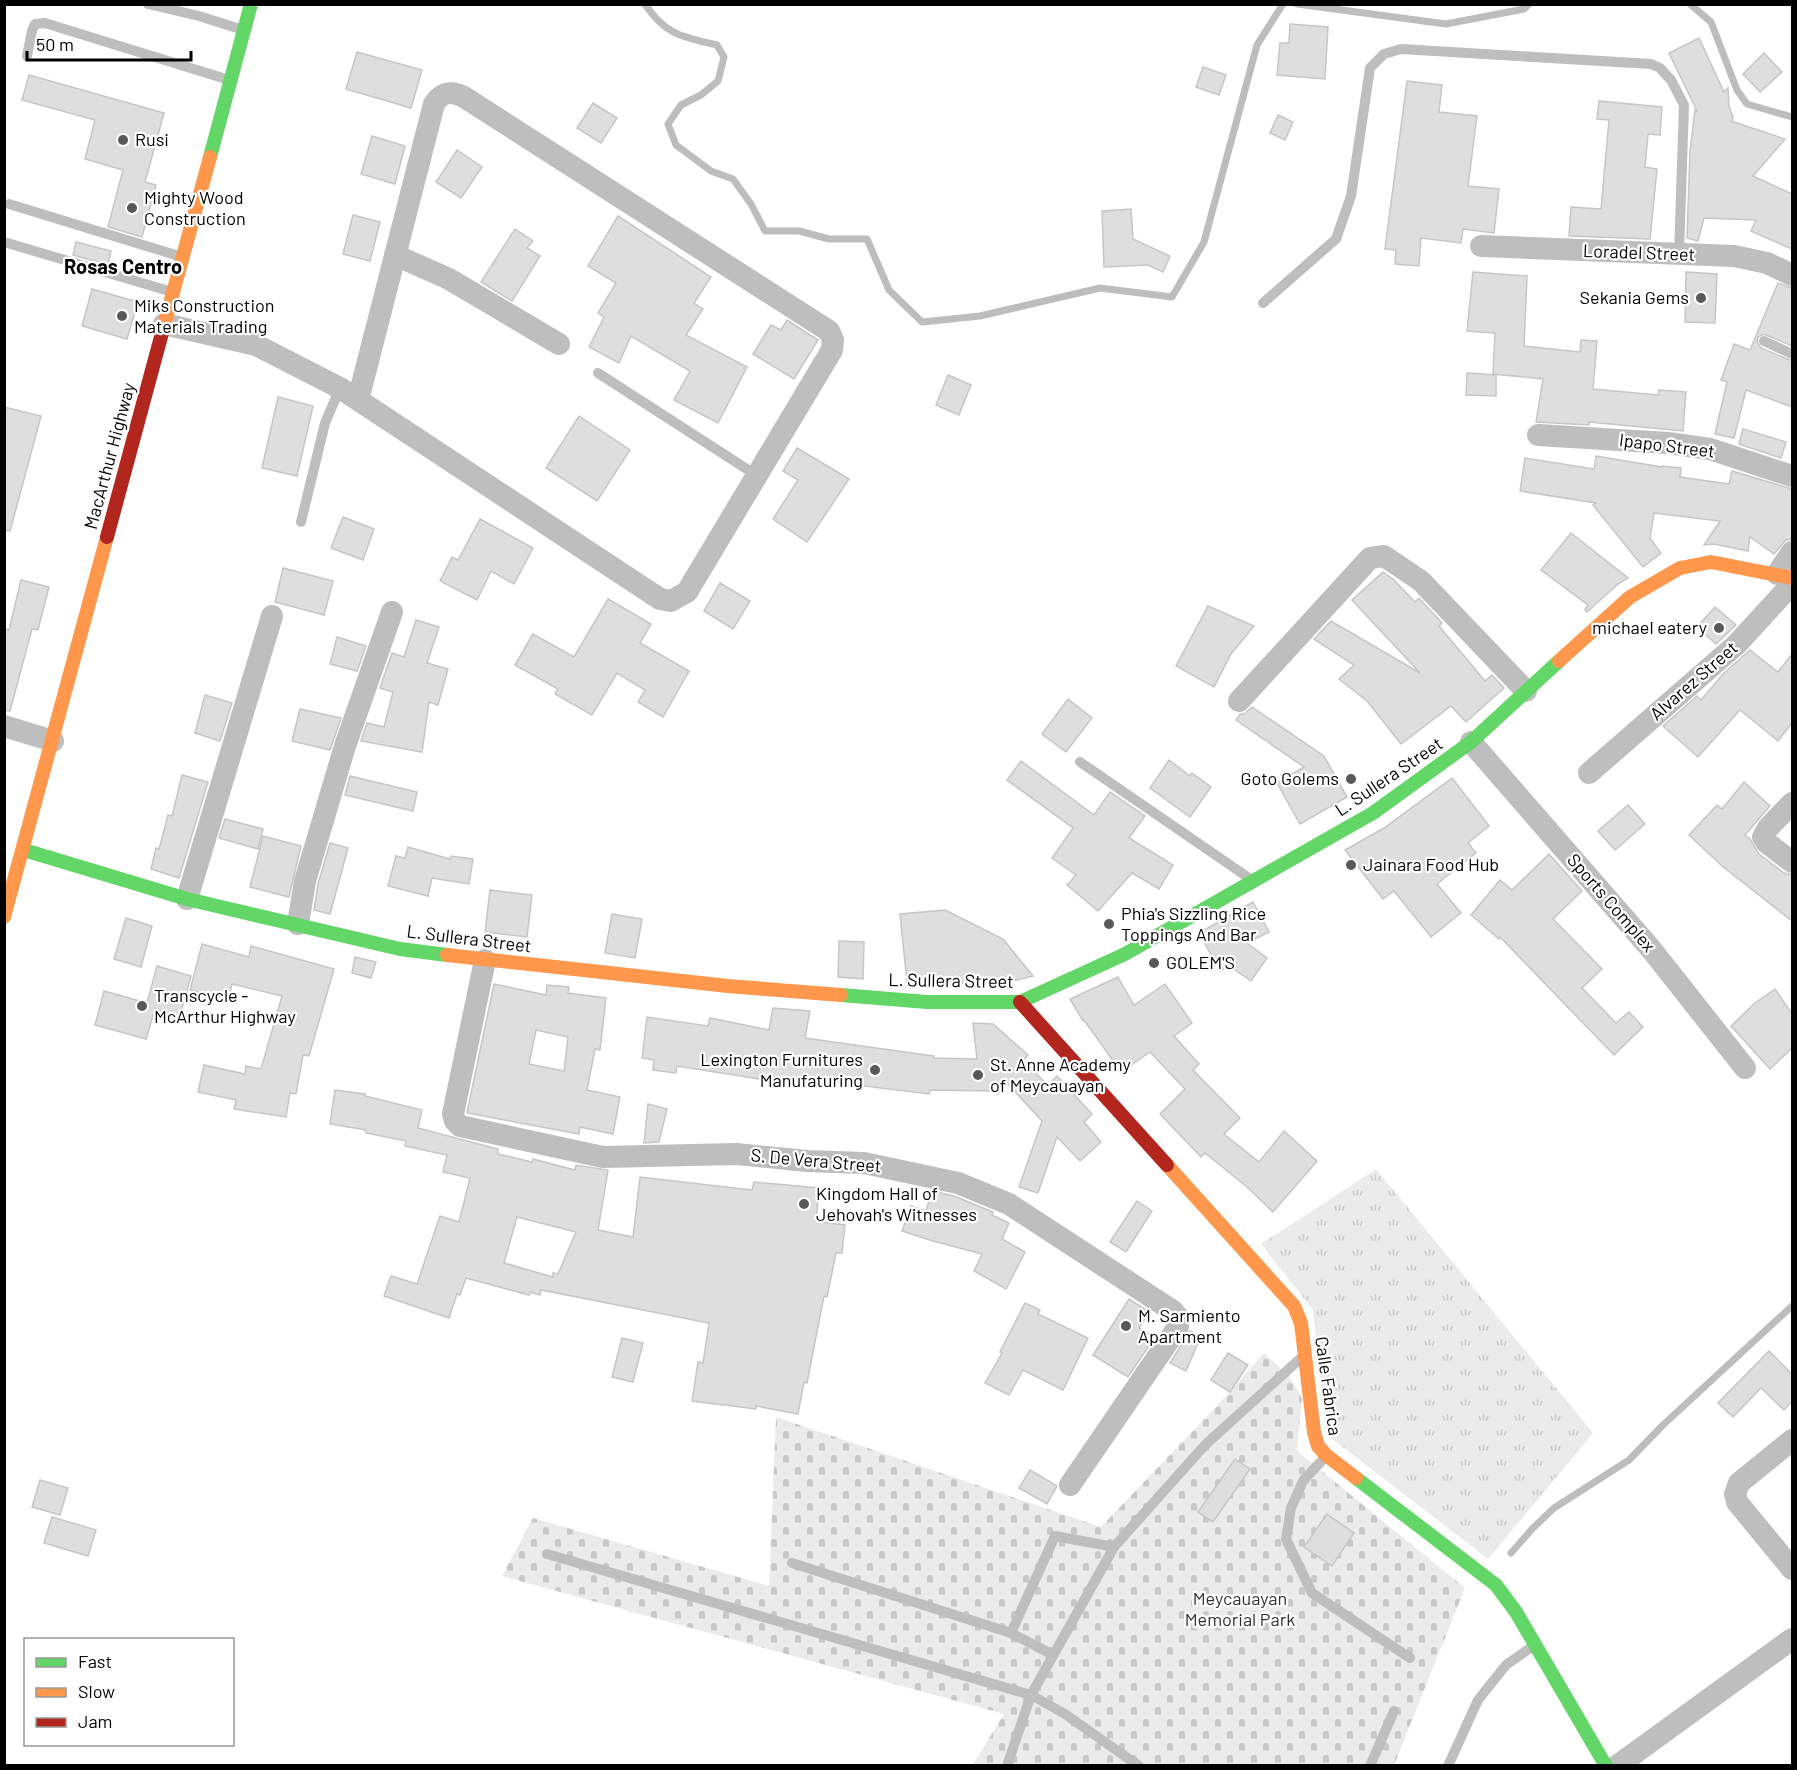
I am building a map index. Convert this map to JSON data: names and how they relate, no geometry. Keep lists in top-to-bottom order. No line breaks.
{"streets":{"main road":["MacArthur Highway","L. Sullera Street","Calle Fabrica"],"street":["Loradel Street","Ipapo Street","Alvarez Street","Sports Complex","S. De Vera Street"]},"crossings":[["MacArthur Highway","L. Sullera Street"],["Alvarez Street","L. Sullera Street"],["L. Sullera Street","Sports Complex"],["L. Sullera Street","S. De Vera Street"],["L. Sullera Street","Calle Fabrica"]],"districts":["Rosas Centro"],"parks":["Meycauayan Memorial Park"],"places":["Rusi","Mighty Wood Construction","Sekania Gems","Miks Construction Materials Trading","michael eatery","Goto Golems","Jainara Food Hub","Phia's Sizzling Rice Toppings And Bar","GOLEM'S","Transcycle - McArthur Highway","Lexington Furnitures Manufaturing","St. Anne Academy of Meycauayan","Kingdom Hall of Jehovah's Witnesses","M. Sarmiento Apartment"],"legend":["Fast","Slow","Jam"],"scale_bar":"50 m"}
